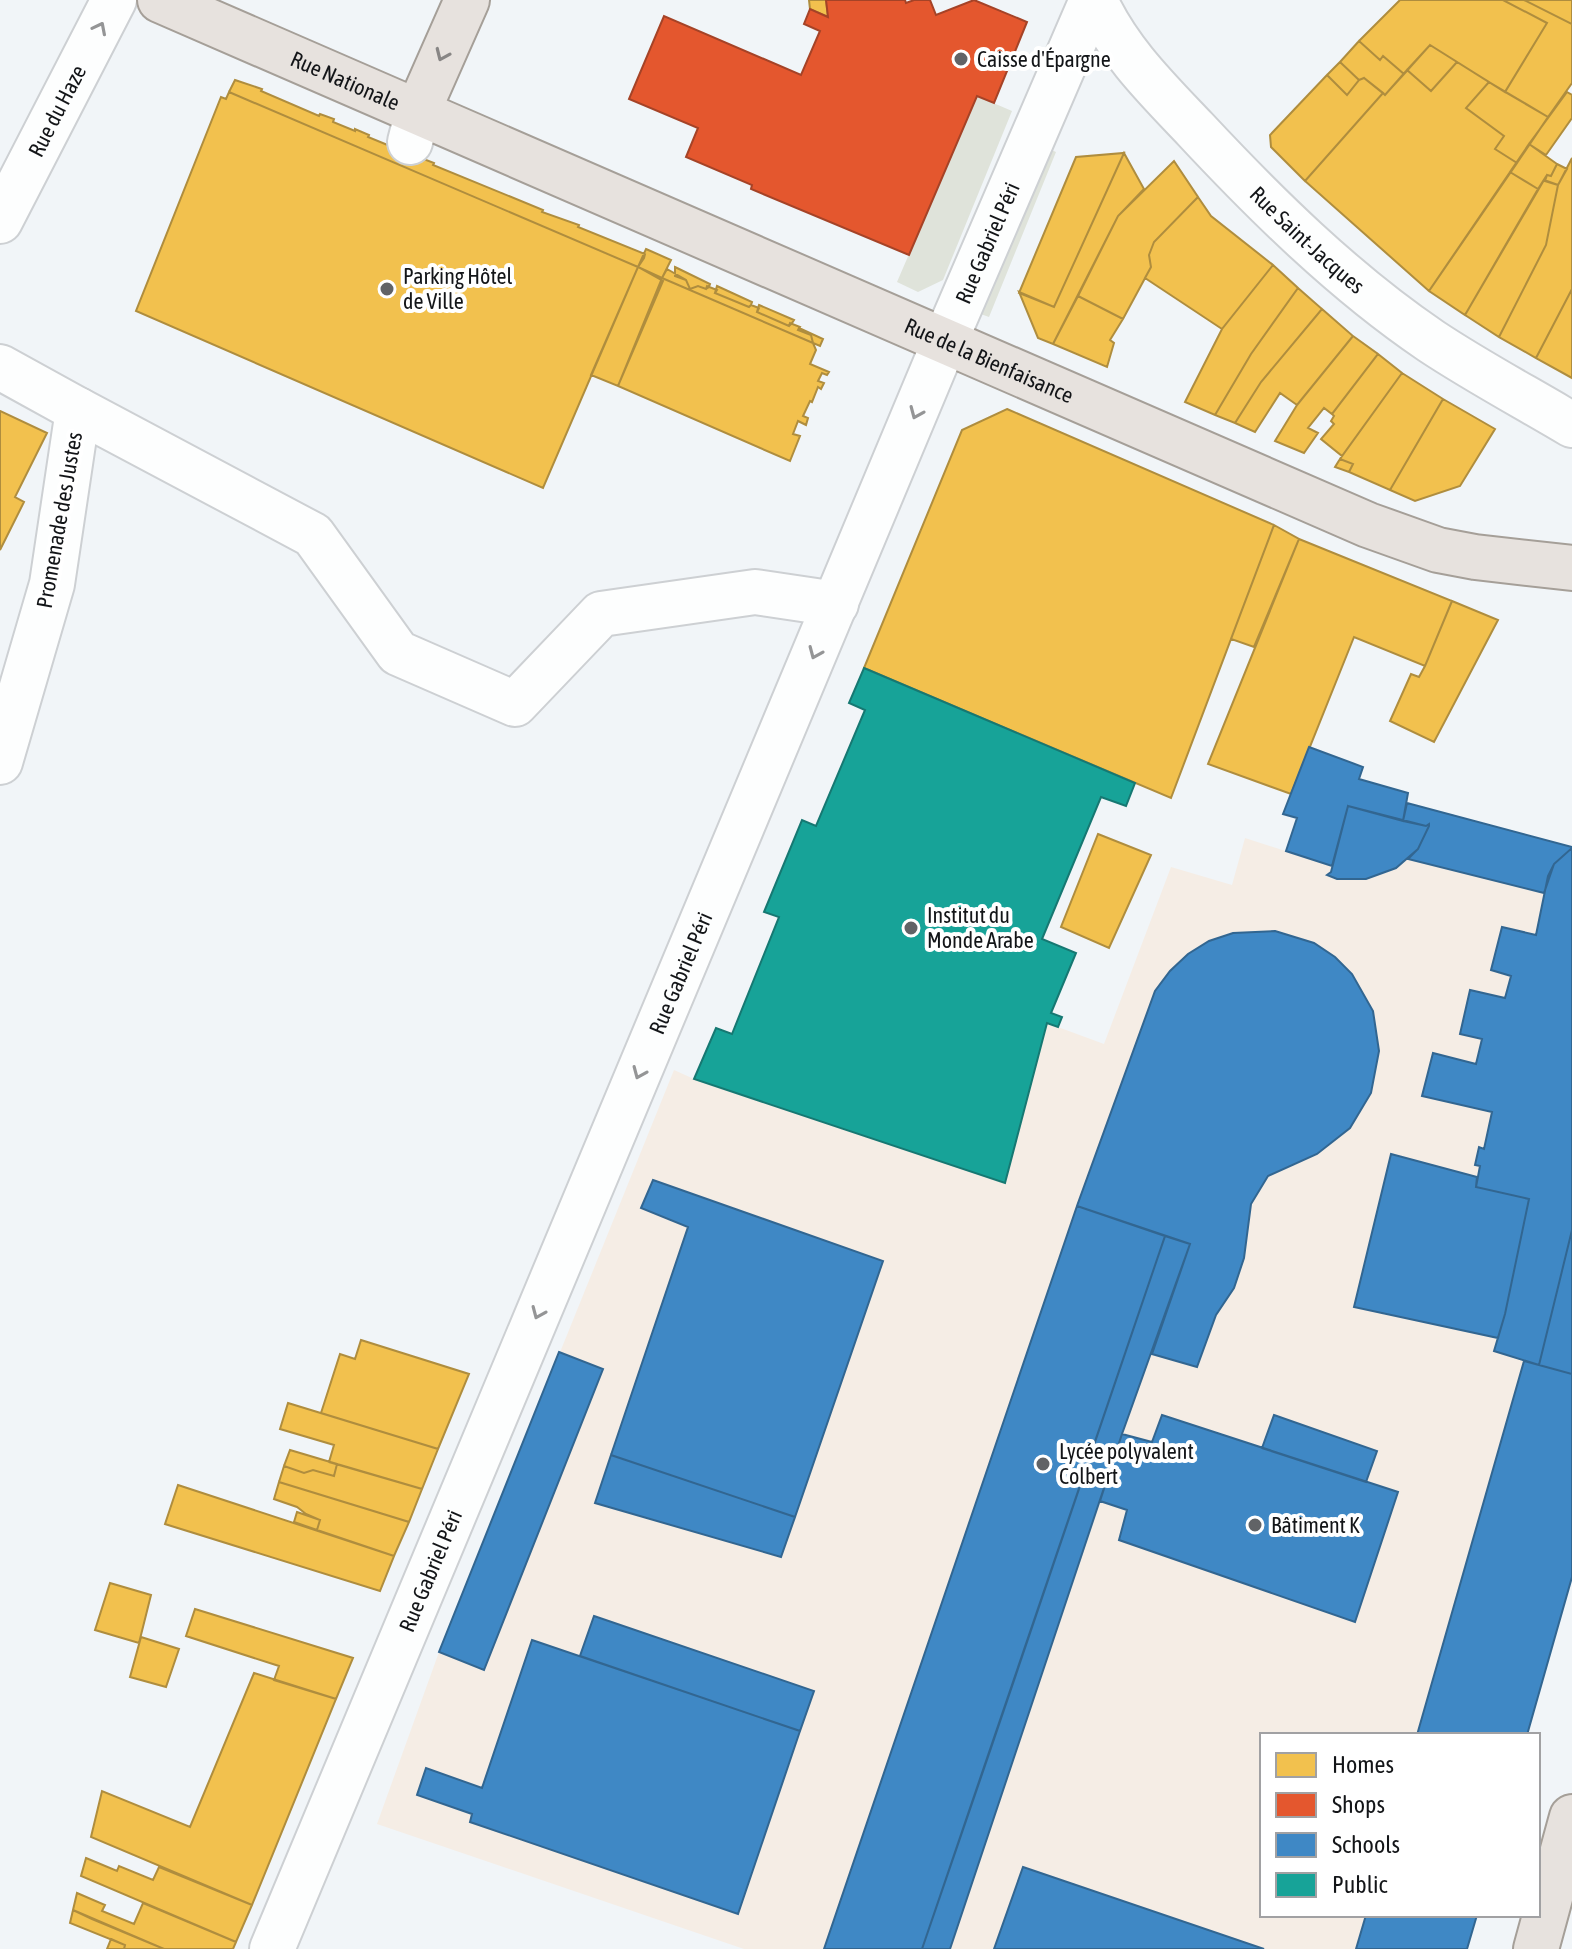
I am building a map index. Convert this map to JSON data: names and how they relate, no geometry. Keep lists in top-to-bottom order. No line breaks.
{"streets":{"main road":["Rue Nationale","Rue de la Bienfaisance"],"street":["Rue du Haze","Rue Saint-Jacques","Rue Gabriel Péri","Promenade des Justes"]},"crossings":[["Rue Nationale","Rue de la Bienfaisance"],["Rue Saint-Jacques","Rue Gabriel Péri"],["Rue Gabriel Péri","Rue de la Bienfaisance"]],"one_way":["Rue du Haze","Rue Gabriel Péri"],"places":["Caisse d'Épargne","Parking Hôtel de Ville","Institut du Monde Arabe","Lycée polyvalent Colbert","Bâtiment K"],"legend":["Homes","Shops","Schools","Public"]}
